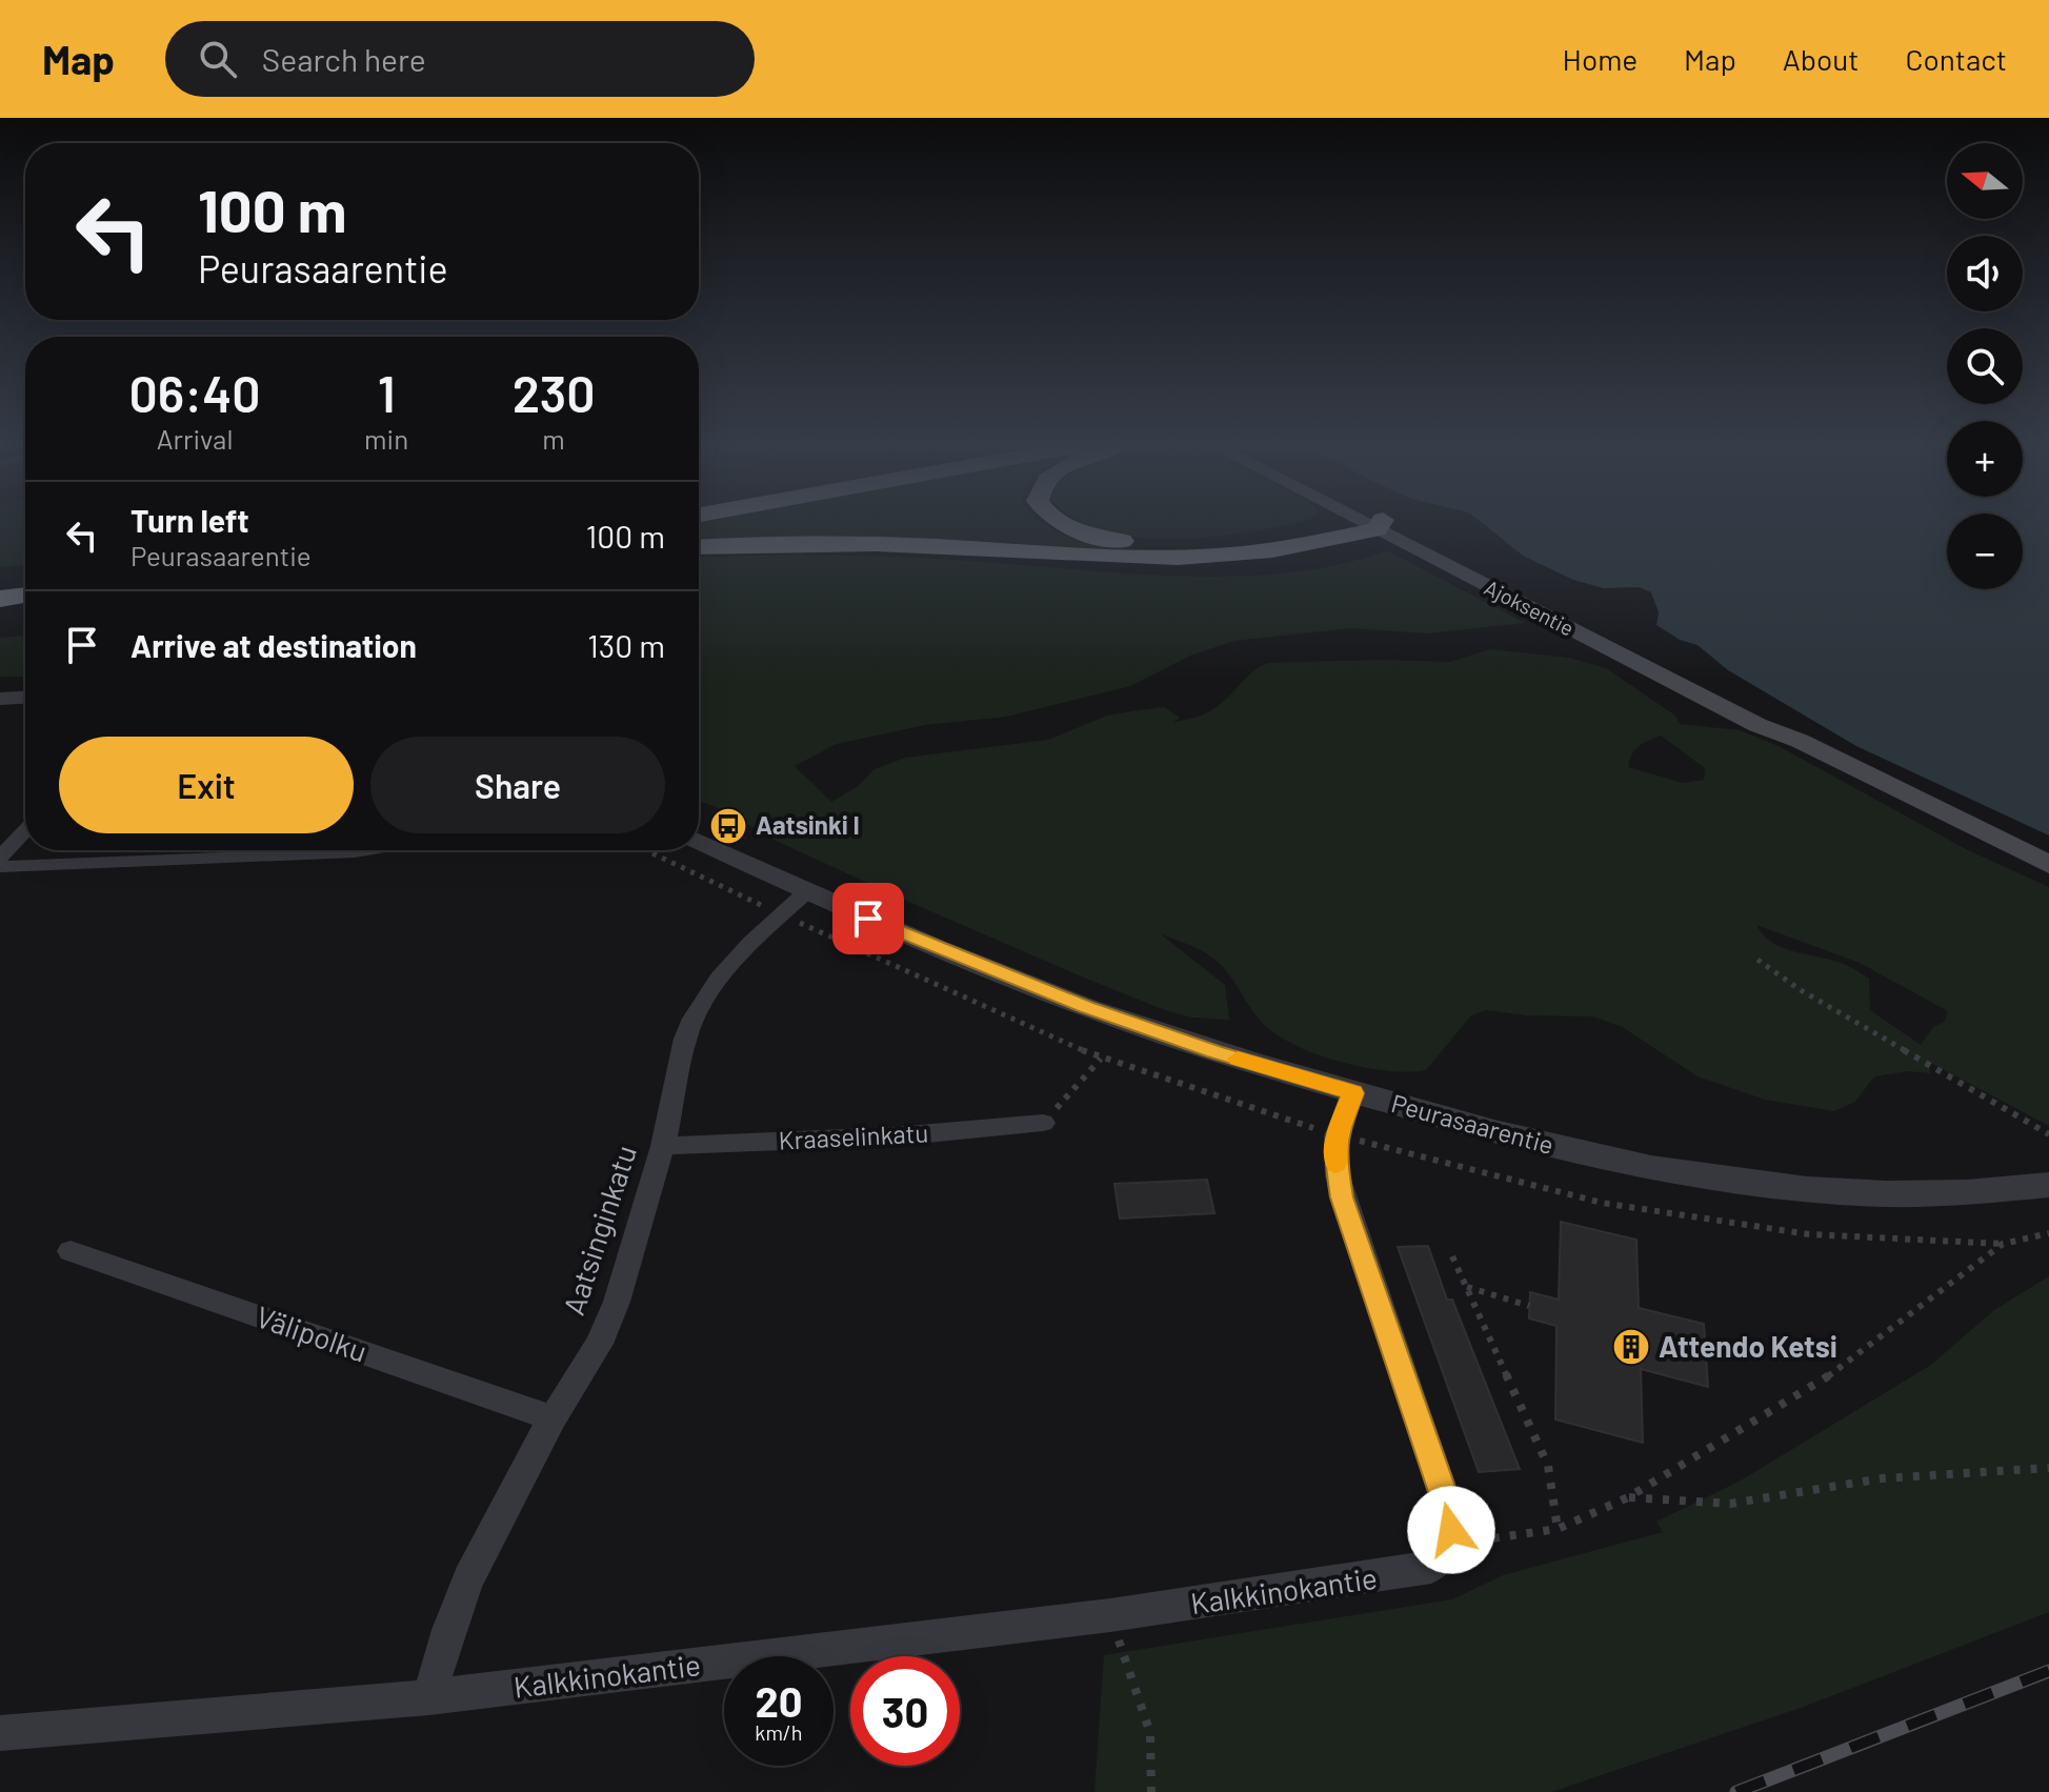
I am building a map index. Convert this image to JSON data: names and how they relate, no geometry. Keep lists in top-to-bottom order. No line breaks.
{"streets":{"main road":["Ajoksentie"],"street":["Peurasaarentie","Kraaselinkatu","Aatsinginkatu","Välipolku","Kalkkinokantie"]},"crossings":[["Peurasaarentie","Aatsinginkatu"],["Kraaselinkatu","Aatsinginkatu"],["Aatsinginkatu","Välipolku"],["Aatsinginkatu","Kalkkinokantie"]],"places":{"bus stop":["Aatsinki I"],"building":["Attendo Ketsi"]},"north":"left","page":{"header":"Map","search":"Search here","nav":["Home","Map","About","Contact"],"map_buttons":["+","−"],"turn":["100 m","Peurasaarentie"],"eta":["06:40","Arrival","1","min","230","m"],"list":[{"name":"Turn left","note":"Peurasaarentie","value":"100 m"},{"name":"Arrive at destination","value":"130 m"}],"buttons":["Exit","Share"],"speed":"20 km/h","limit":"30"}}
